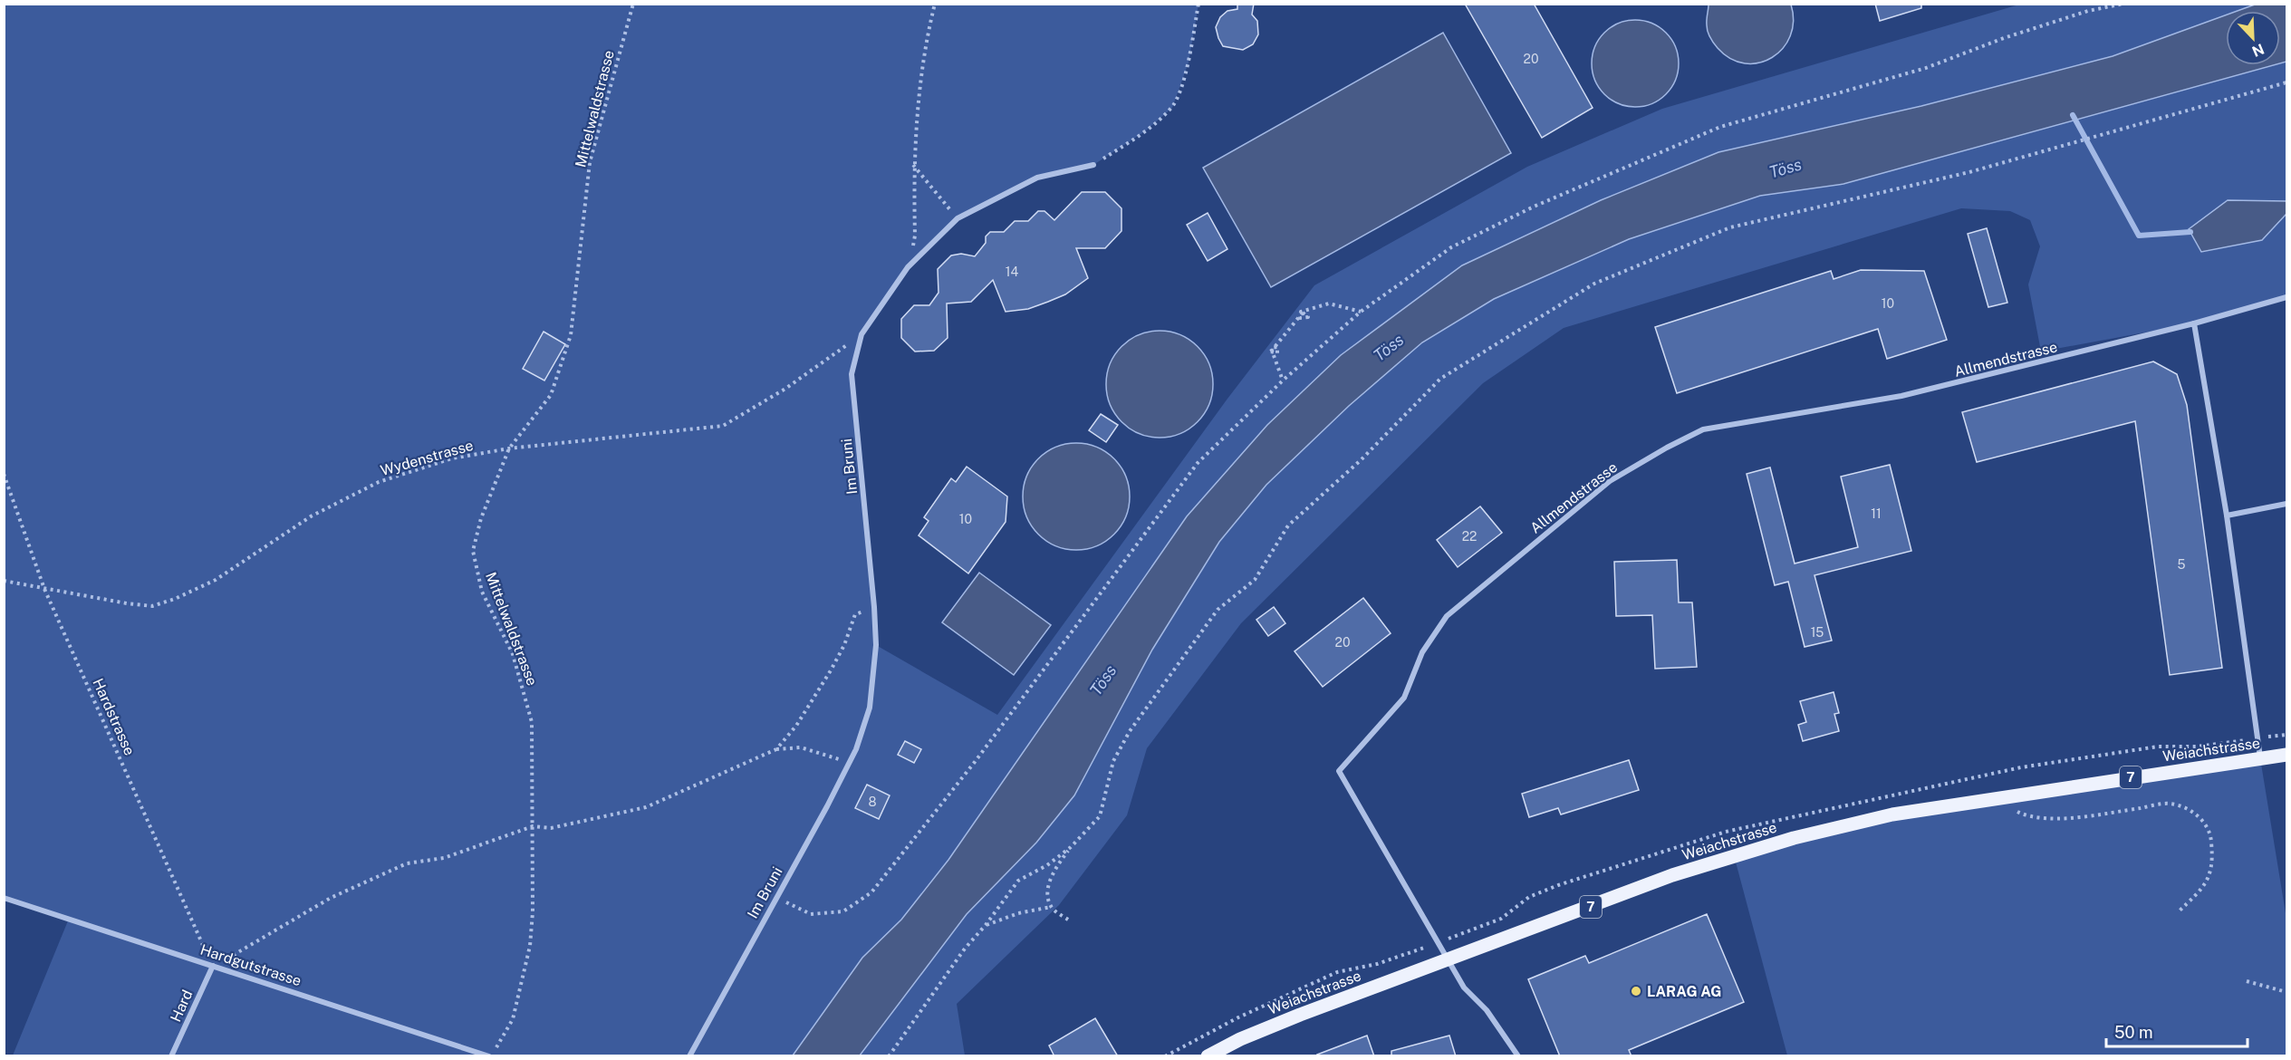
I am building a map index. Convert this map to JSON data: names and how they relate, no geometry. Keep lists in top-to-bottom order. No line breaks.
{"streets":{"main road":["Weiachstrasse","7"],"street":["Allmendstrasse","Im Bruni","Hardgutstrasse","Hard"],"path":["Mittelwaldstrasse","Wydenstrasse","Hardstrasse"]},"crossings":[["Mittelwaldstrasse","Wydenstrasse"],["Mittelwaldstrasse","Hardgutstrasse"],["Allmendstrasse","Weiachstrasse"],["Wydenstrasse","Im Bruni"],["Wydenstrasse","Hardstrasse"],["Hardstrasse","Hardgutstrasse"],["Hardstrasse","Hard"],["Hardgutstrasse","Hard"]],"water":["Töss"],"places":["LARAG AG"],"house_numbers":["20","14","10","11","10","22","5","15","20","8"],"scale_bar":"50 m","north":"bottom right"}
